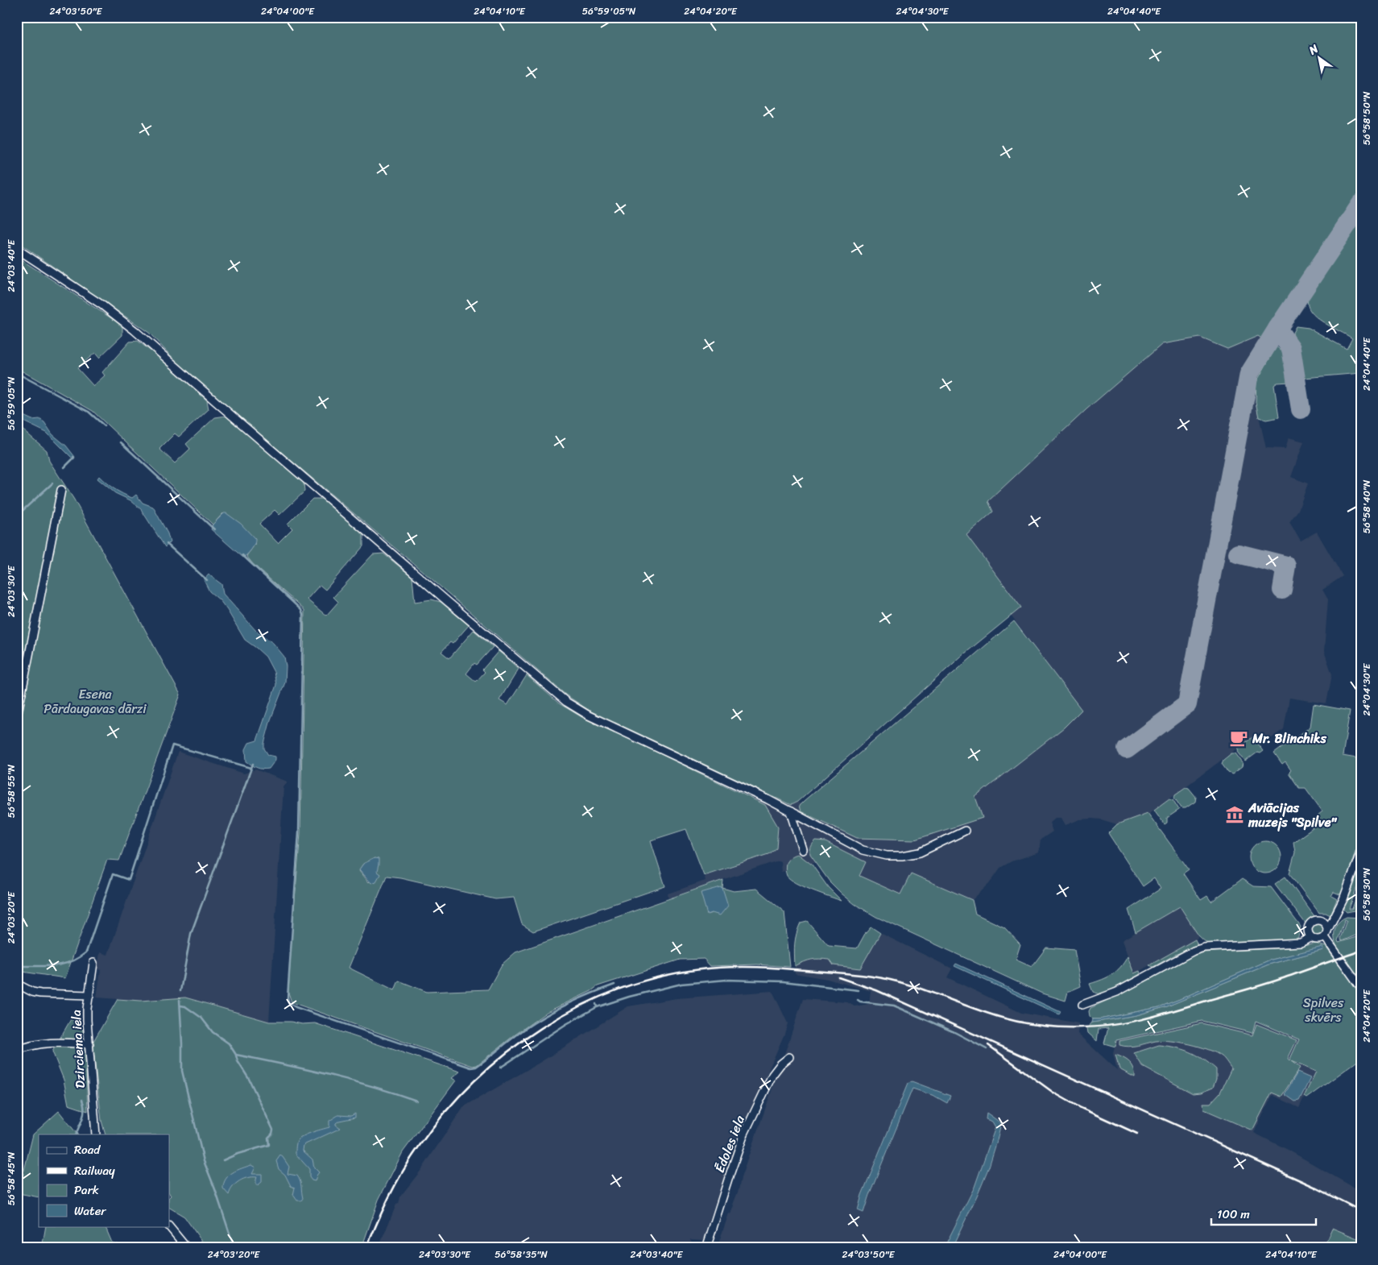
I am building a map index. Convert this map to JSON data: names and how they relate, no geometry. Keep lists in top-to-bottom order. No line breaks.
{"streets":{"street":["Dzirciema iela","Ēdoles iela"]},"parks":["Esena Pārdaugavas dārzi","Spilves skvērs"],"places":{"cafe":["Mr. Blinchiks"],"museum":["Aviācijas muzejs \"Spilve\""]},"legend":["Road","Railway","Park","Water"],"scale_bar":"100 m","north":"top left","coordinates":["24°03'50\"E","24°04'00\"E","24°04'10\"E","56°59'05\"N","24°04'20\"E","24°04'30\"E","24°04'40\"E","56°58'50\"N","24°03'40\"E","56°58'40\"N","24°03'30\"E","56°58'55\"N","56°58'30\"N","24°03'20\"E","56°58'45\"N","56°58'35\"N"]}
